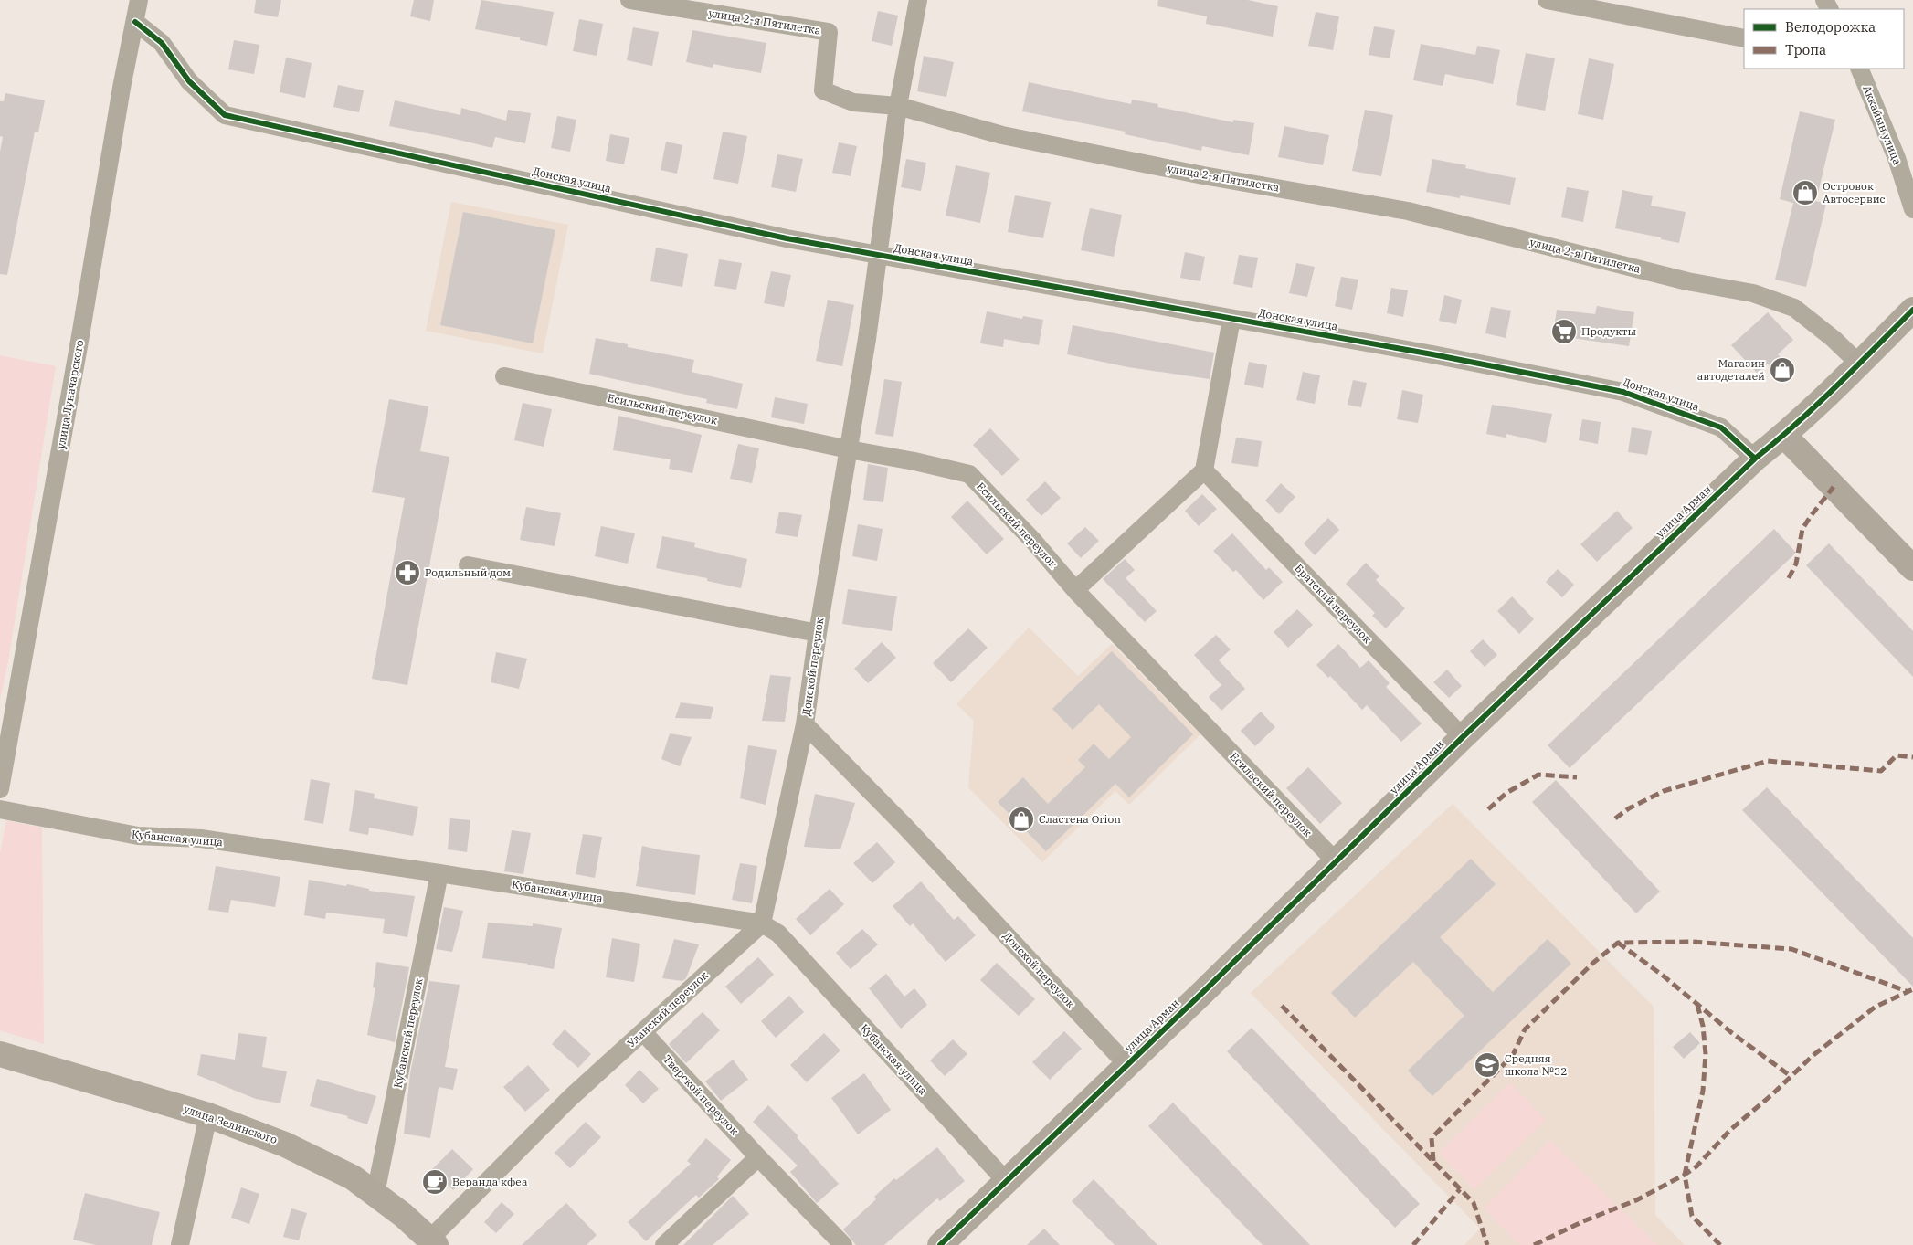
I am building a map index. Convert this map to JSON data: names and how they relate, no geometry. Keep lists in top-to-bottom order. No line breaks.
{"streets":{"street":["улица 2-я Пятилетка","Аккайын улица","Донская улица","улица Луначарского","Есильский переулок","улица Арман","Братский переулок","Донской переулок","Кубанская улица","Уланский переулок","Кубанский переулок","Тверской переулок","улица Зелинского"]},"crossings":[["улица 2-я Пятилетка","улица Арман"],["улица 2-я Пятилетка","Донской переулок"],["Донская улица","улица Луначарского"],["Донская улица","улица Арман"],["Донская улица","Донской переулок"],["Есильский переулок","улица Арман"],["Есильский переулок","Донской переулок"],["улица Арман","Братский переулок"],["улица Арман","Донской переулок"],["улица Арман","Кубанская улица"],["Кубанская улица","Уланский переулок"],["Кубанская улица","Кубанский переулок"],["Уланский переулок","Тверской переулок"],["Уланский переулок","улица Зелинского"],["Кубанский переулок","улица Зелинского"]],"places":{"shop":["Островок Автосервис","Магазин автодеталей","Сластена Orion"],"supermarket":["Продукты"],"pharmacy":["Родильный дом"],"school or university":["Средняя школа №32"],"cafe":["Веранда кфеа"]},"legend":["Велодорожка","Тропа"]}
